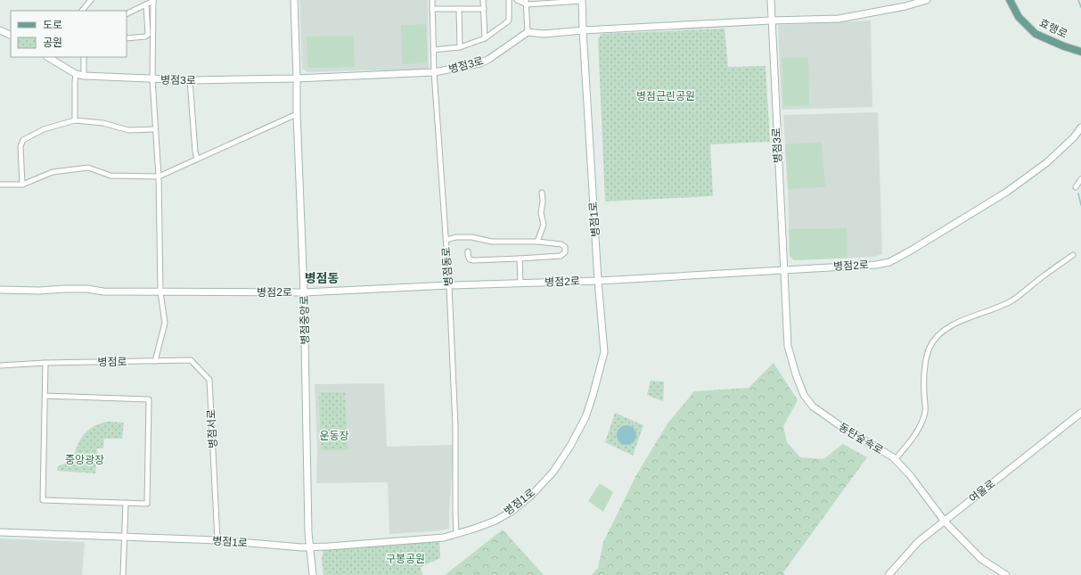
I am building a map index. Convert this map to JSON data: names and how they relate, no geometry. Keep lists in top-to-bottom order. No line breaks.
{"streets":{"main road":["효행로"],"street":["병점3로","병점1로","병점2로","병점동로","병점중앙로","병점로","병점서로","동탄숲속로","여울로"]},"crossings":[["병점3로","병점2로"],["병점3로","병점동로"],["병점3로","병점중앙로"],["병점3로","동탄숲속로"],["병점1로","병점2로"],["병점1로","병점동로"],["병점1로","병점중앙로"],["병점1로","병점서로"],["병점2로","병점동로"],["병점2로","병점중앙로"],["병점2로","동탄숲속로"],["병점로","병점서로"],["동탄숲속로","여울로"]],"districts":["병점동"],"parks":["병점근린공원","운동장","중앙광장","구봉공원"],"legend":["도로","공원"]}
